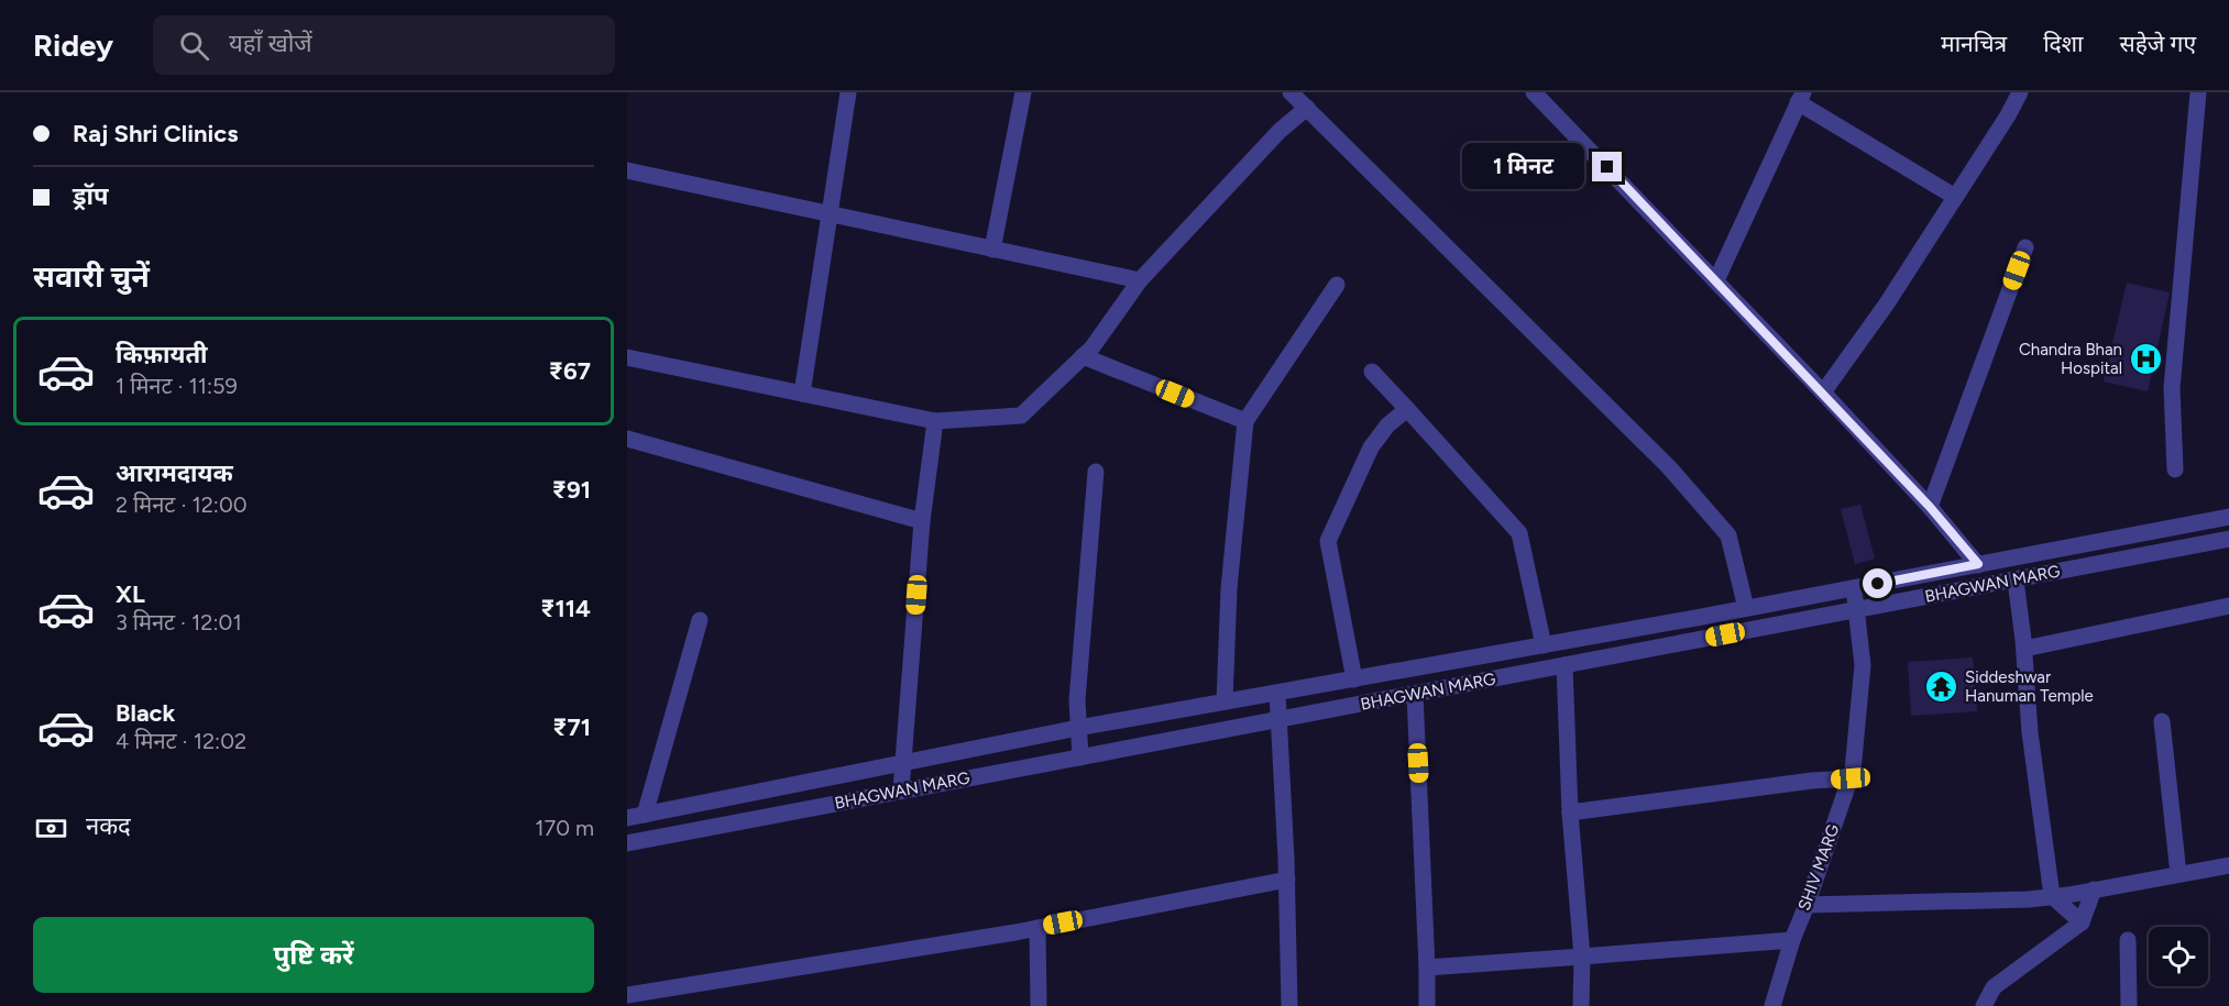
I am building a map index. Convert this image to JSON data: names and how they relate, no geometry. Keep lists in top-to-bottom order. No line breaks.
{"streets":{"street":["BHAGWAN MARG","SHIV MARG"]},"crossings":[["BHAGWAN MARG","SHIV MARG"]],"places":{"hospital":["Chandra Bhan Hospital"],"temple":["Siddeshwar Hanuman Temple"]},"page":{"header":"Ridey","search":"यहाँ खोजें","nav":["मानचित्र","दिशा","सहेजे गए"],"banner":["Raj Shri Clinics","ड्रॉप"],"bubble":"1 मिनट","heading":"सवारी चुनें","list":[{"name":"किफ़ायती","note":"1 मिनट · 11:59","value":"₹67"},{"name":"आरामदायक","note":"2 मिनट · 12:00","value":"₹91"},{"name":"XL","note":"3 मिनट · 12:01","value":"₹114"},{"name":"Black","note":"4 मिनट · 12:02","value":"₹71"}],"pay":["नकद","170 m"],"buttons":"पुष्टि करें"}}
